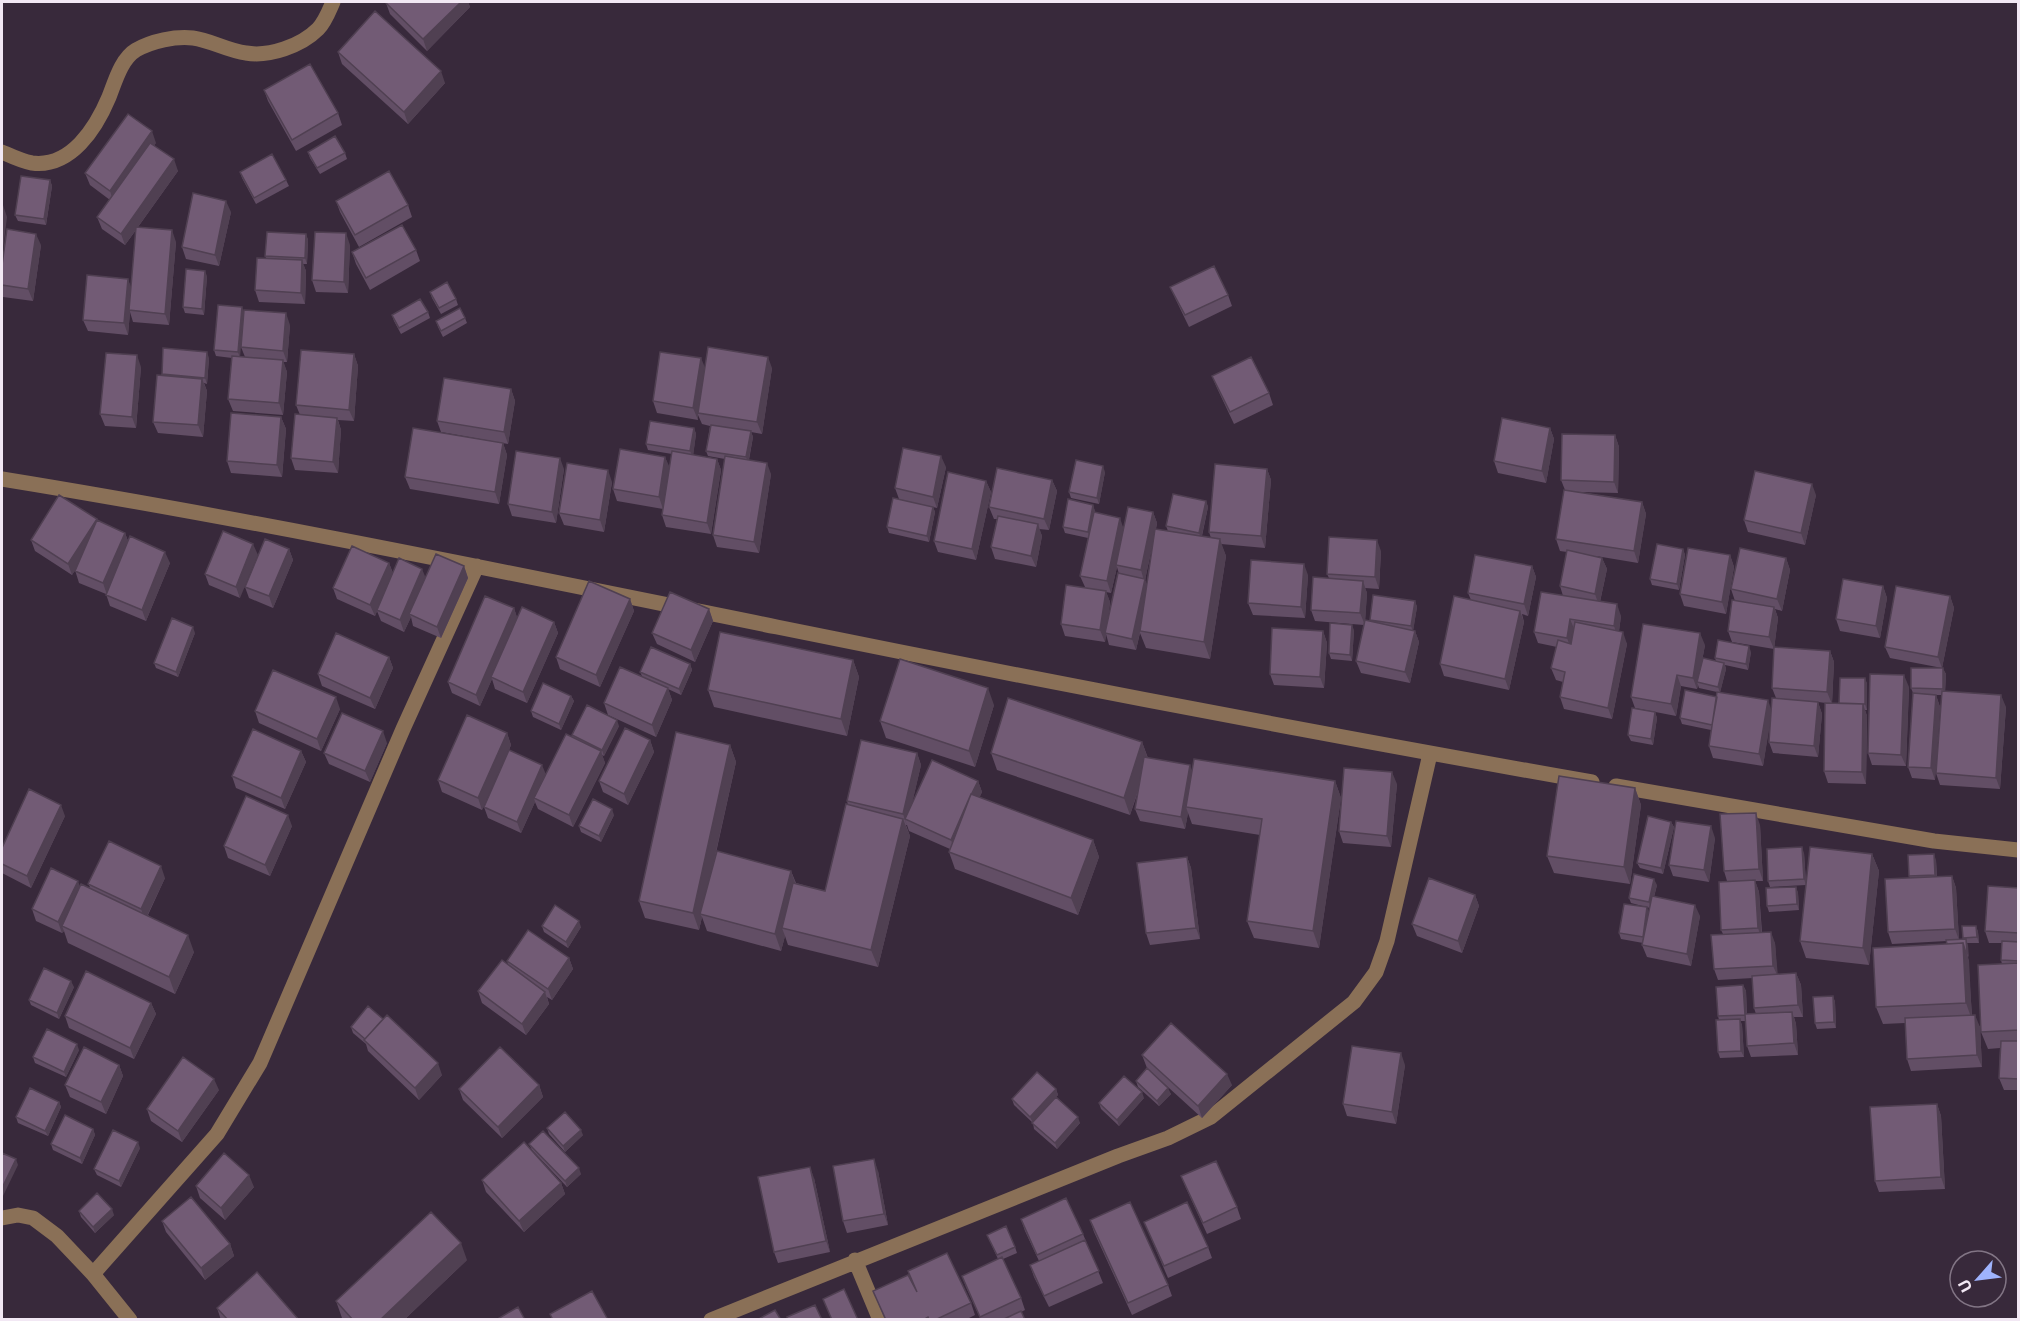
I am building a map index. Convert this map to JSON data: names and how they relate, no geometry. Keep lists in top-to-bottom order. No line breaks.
{"north":"bottom left"}
